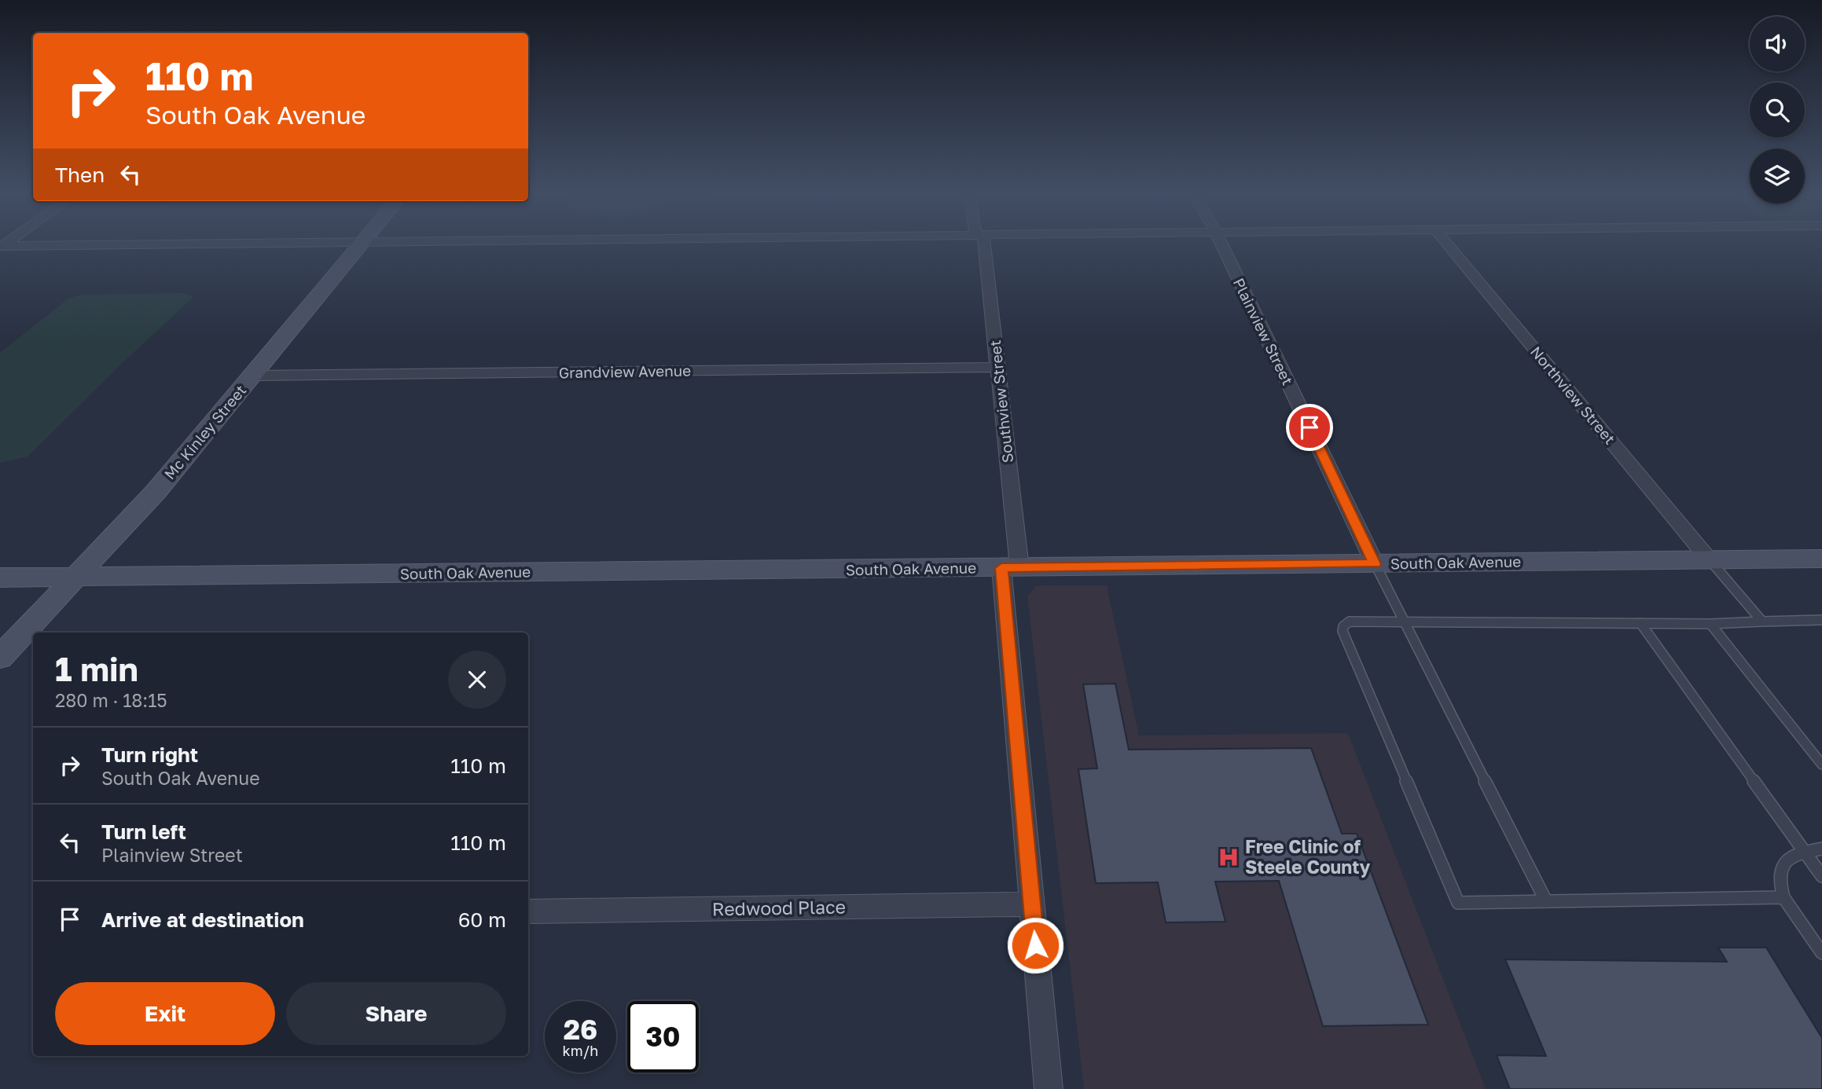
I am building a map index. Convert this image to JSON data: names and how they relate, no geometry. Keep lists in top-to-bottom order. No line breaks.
{"streets":{"main road":["Mc Kinley Street","South Oak Avenue"],"street":["Plainview Street","Grandview Avenue","Northview Street","Southview Street","Redwood Place"]},"crossings":[["Plainview Street","South Oak Avenue"],["Grandview Avenue","Southview Street"],["Grandview Avenue","Mc Kinley Street"],["Northview Street","South Oak Avenue"],["Southview Street","South Oak Avenue"],["Southview Street","Redwood Place"],["Mc Kinley Street","South Oak Avenue"]],"places":{"hospital":["Free Clinic of Steele County"]},"page":{"turn":["110 m","South Oak Avenue"],"then":"Then","heading":["1 min","280 m · 18:15"],"list":[{"name":"Turn right","note":"South Oak Avenue","value":"110 m"},{"name":"Turn left","note":"Plainview Street","value":"110 m"},{"name":"Arrive at destination","value":"60 m"}],"buttons":["Exit","Share"],"speed":"26 km/h","limit":"30"}}
